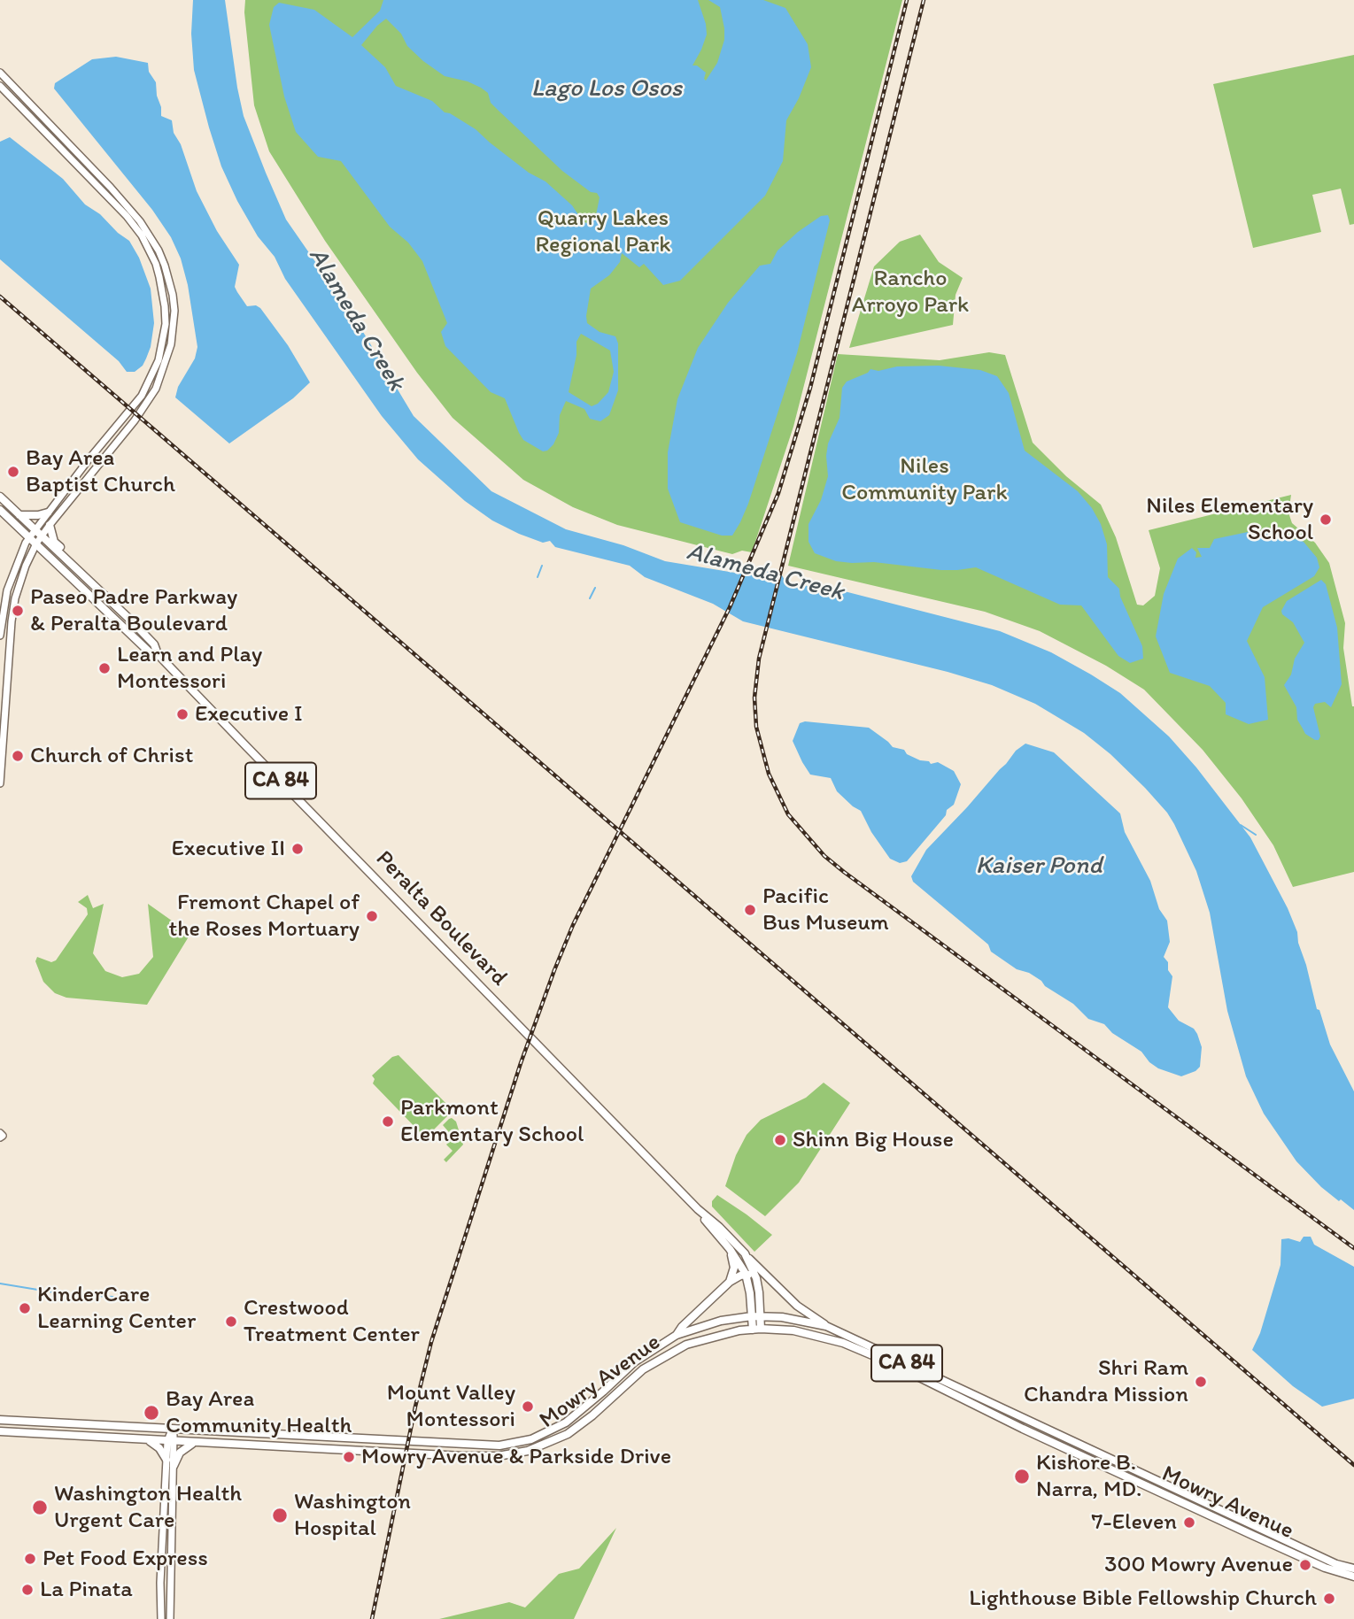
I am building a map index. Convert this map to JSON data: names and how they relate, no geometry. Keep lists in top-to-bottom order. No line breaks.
{"streets":{"main road":["CA 84","Peralta Boulevard","Mowry Avenue"]},"crossings":[["Peralta Boulevard","Mowry Avenue"]],"water":["Lago Los Osos","Alameda Creek","Kaiser Pond"],"parks":["Quarry Lakes Regional Park","Rancho Arroyo Park","Niles Community Park"],"places":["Bay Area Baptist Church","Niles Elementary School","Paseo Padre Parkway & Peralta Boulevard","Learn and Play Montessori","Executive I","Church of Christ","Executive II","Pacific Bus Museum","Fremont Chapel of the Roses Mortuary","Parkmont Elementary School","Shinn Big House","KinderCare Learning Center","Crestwood Treatment Center","Shri Ram Chandra Mission","Mount Valley Montessori","Bay Area Community Health","Mowry Avenue & Parkside Drive","Kishore B. Narra, MD.","Washington Health Urgent Care","Washington Hospital","7-Eleven","Pet Food Express","300 Mowry Avenue","La Pinata","Lighthouse Bible Fellowship Church"]}
